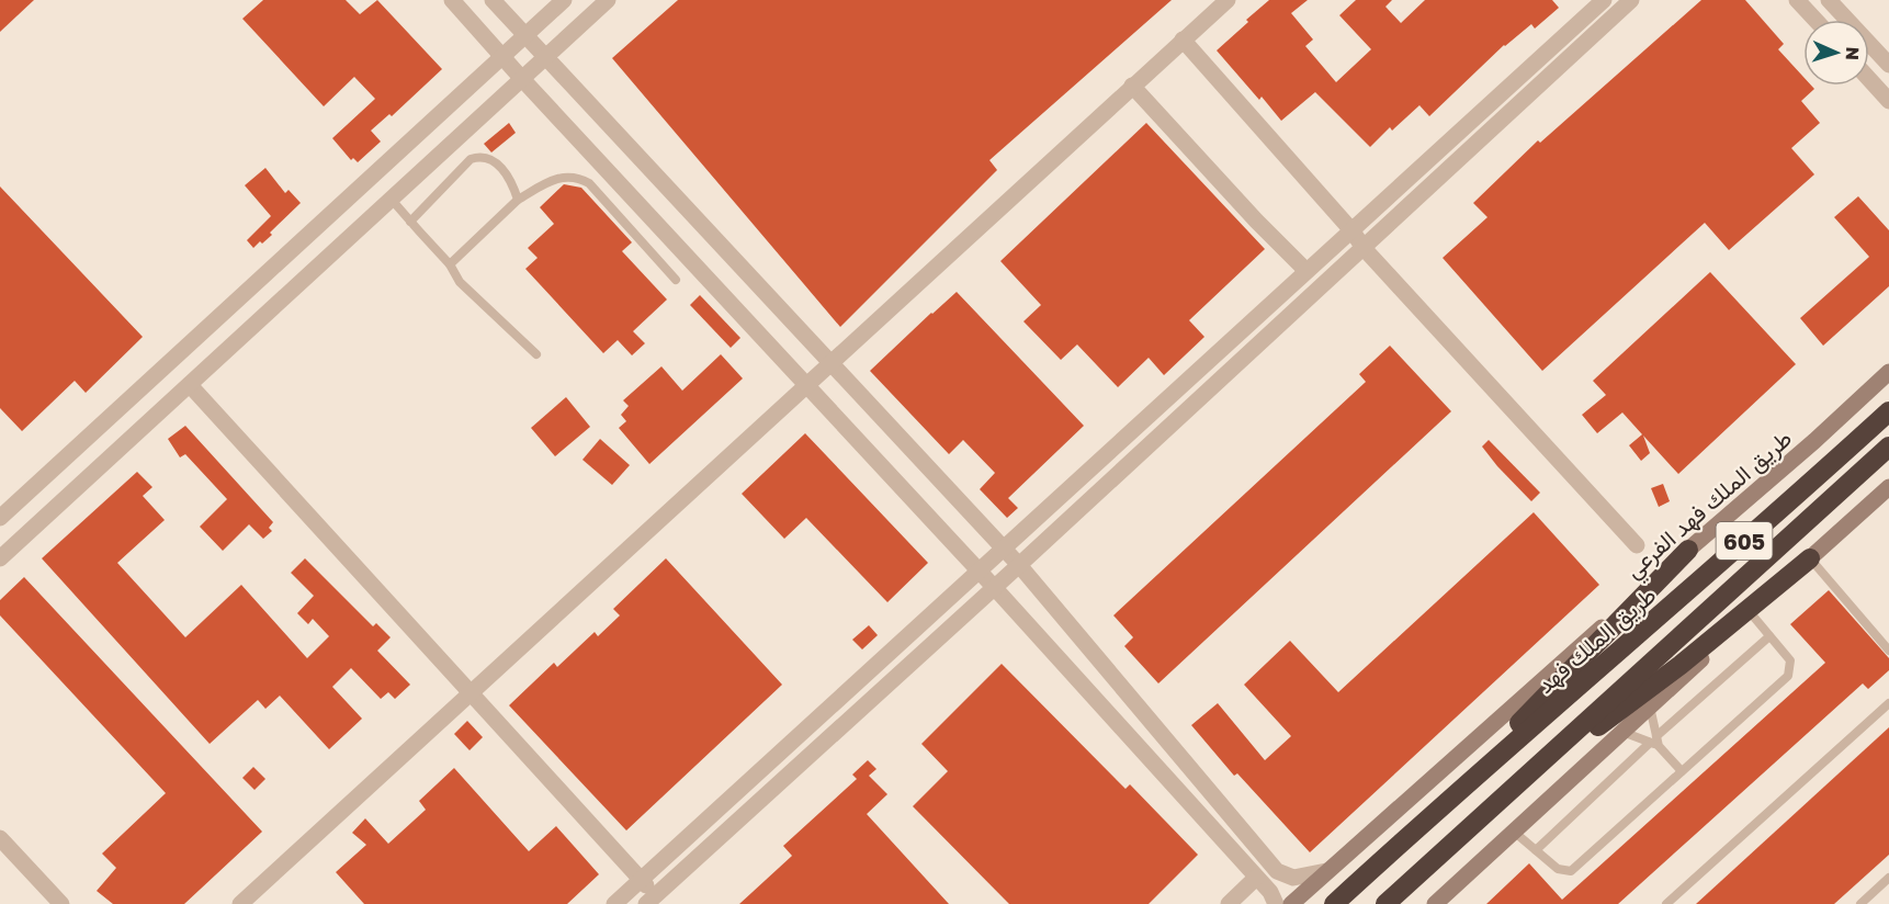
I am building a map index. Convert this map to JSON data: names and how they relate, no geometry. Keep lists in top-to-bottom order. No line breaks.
{"streets":{"highway":["605","طريق الملك فهد"],"main road":["طريق الملك فهد الفرعي"]},"north":"right"}
